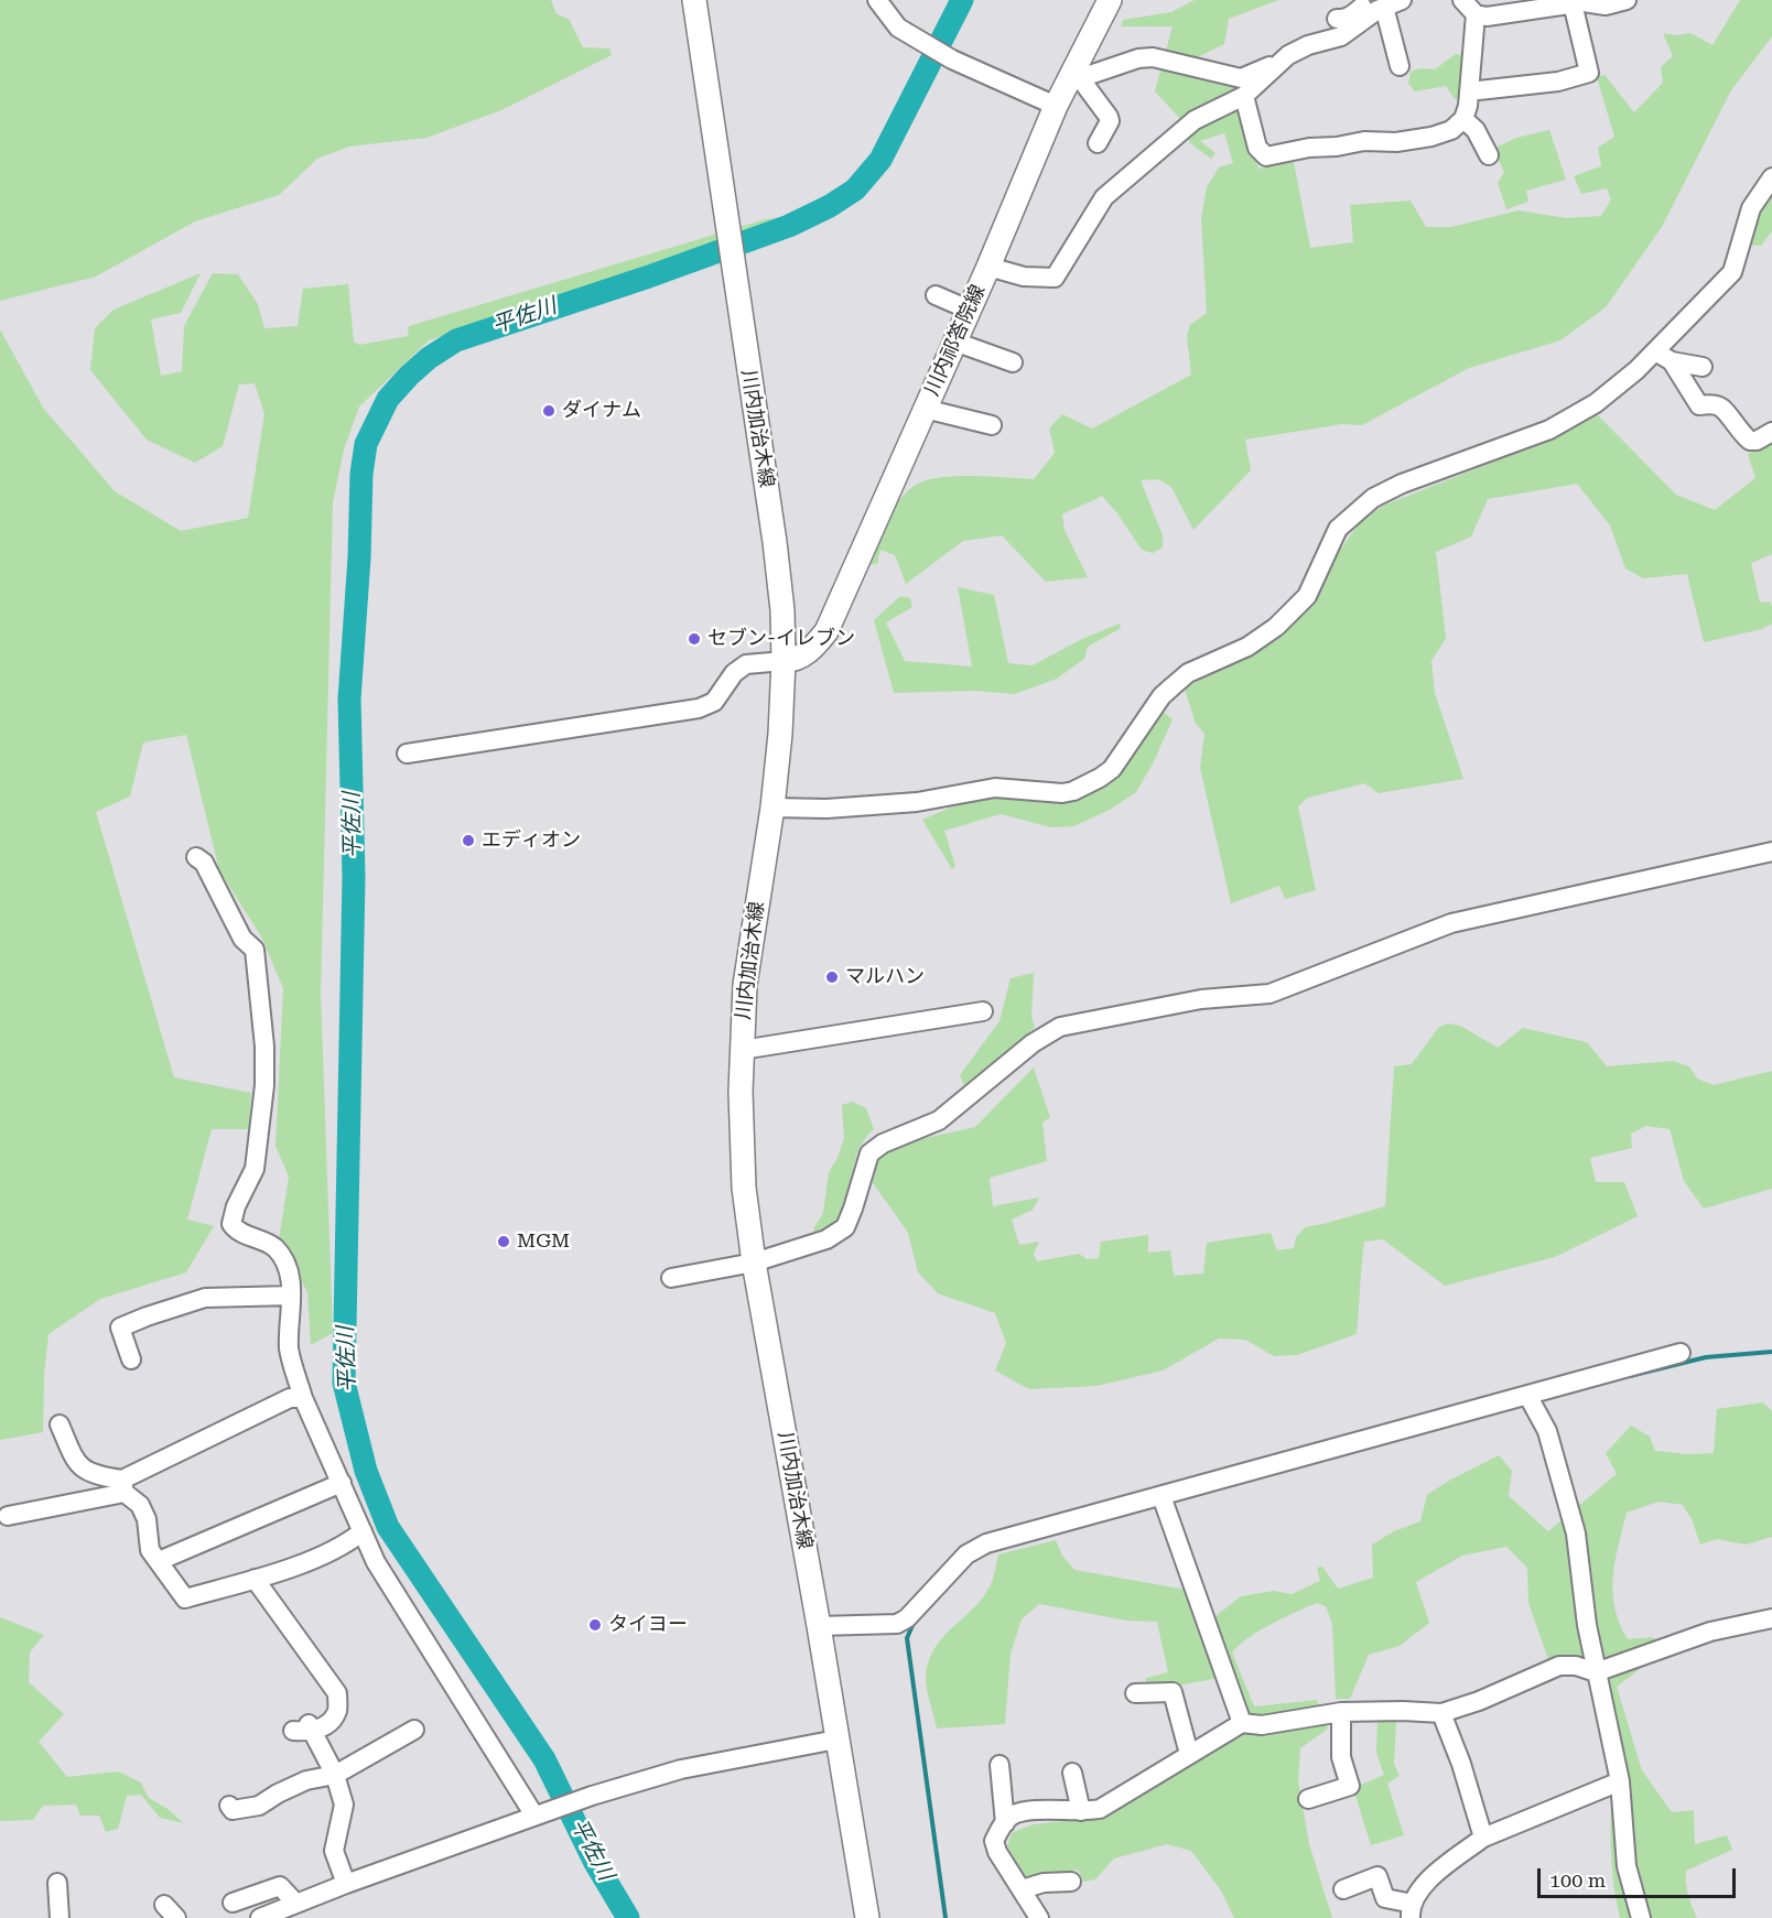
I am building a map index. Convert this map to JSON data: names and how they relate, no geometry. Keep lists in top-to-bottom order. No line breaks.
{"streets":{"main road":["川内祁答院線","川内加治木線"]},"crossings":[["川内祁答院線","川内加治木線"]],"water":["平佐川"],"places":["ダイナム","セブン-イレブン","エディオン","マルハン","MGM","タイヨー"],"scale_bar":"100 m"}
